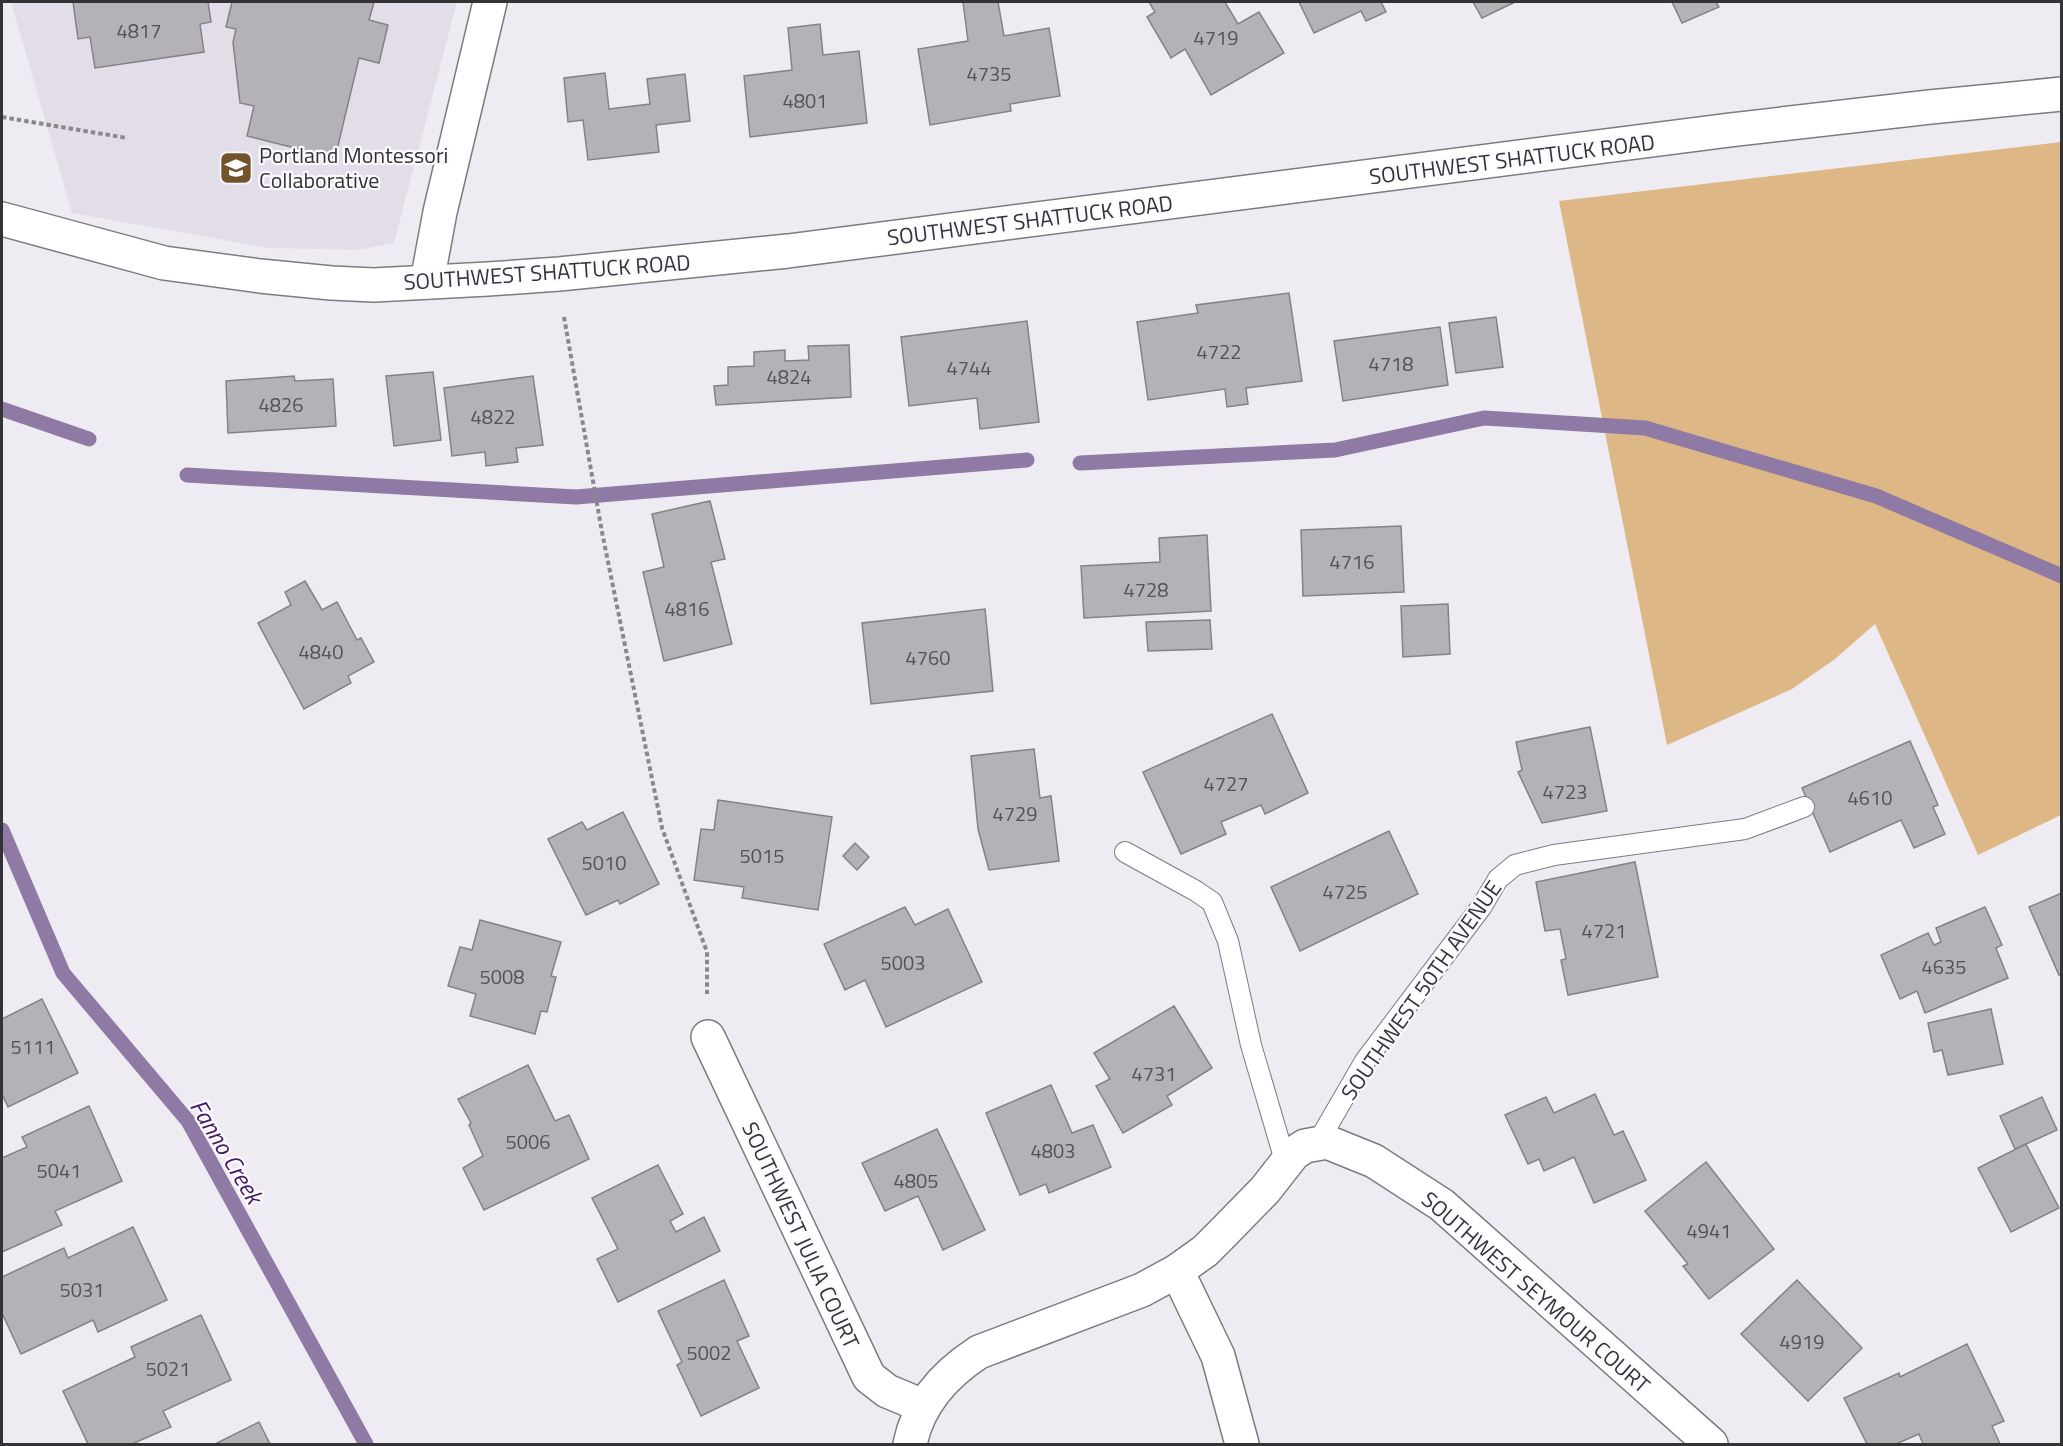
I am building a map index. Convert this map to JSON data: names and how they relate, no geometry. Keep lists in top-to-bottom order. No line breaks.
{"streets":{"street":["SOUTHWEST SHATTUCK ROAD","SOUTHWEST JULIA COURT","SOUTHWEST SEYMOUR COURT"],"lane":["SOUTHWEST 50TH AVENUE"]},"crossings":[["SOUTHWEST 50TH AVENUE","SOUTHWEST SEYMOUR COURT"]],"water":["Fanno Creek"],"places":{"school or university":["Portland Montessori Collaborative"]},"house_numbers":["4817","4719","4735","4801","4722","4718","4744","4824","4826","4822","4716","4728","4816","4840","4760","4727","4723","4610","4729","5015","5010","4725","4721","5003","4635","5008","5111","4731","5006","4803","5041","4805","4941","5031","4919","5002","5021"]}
